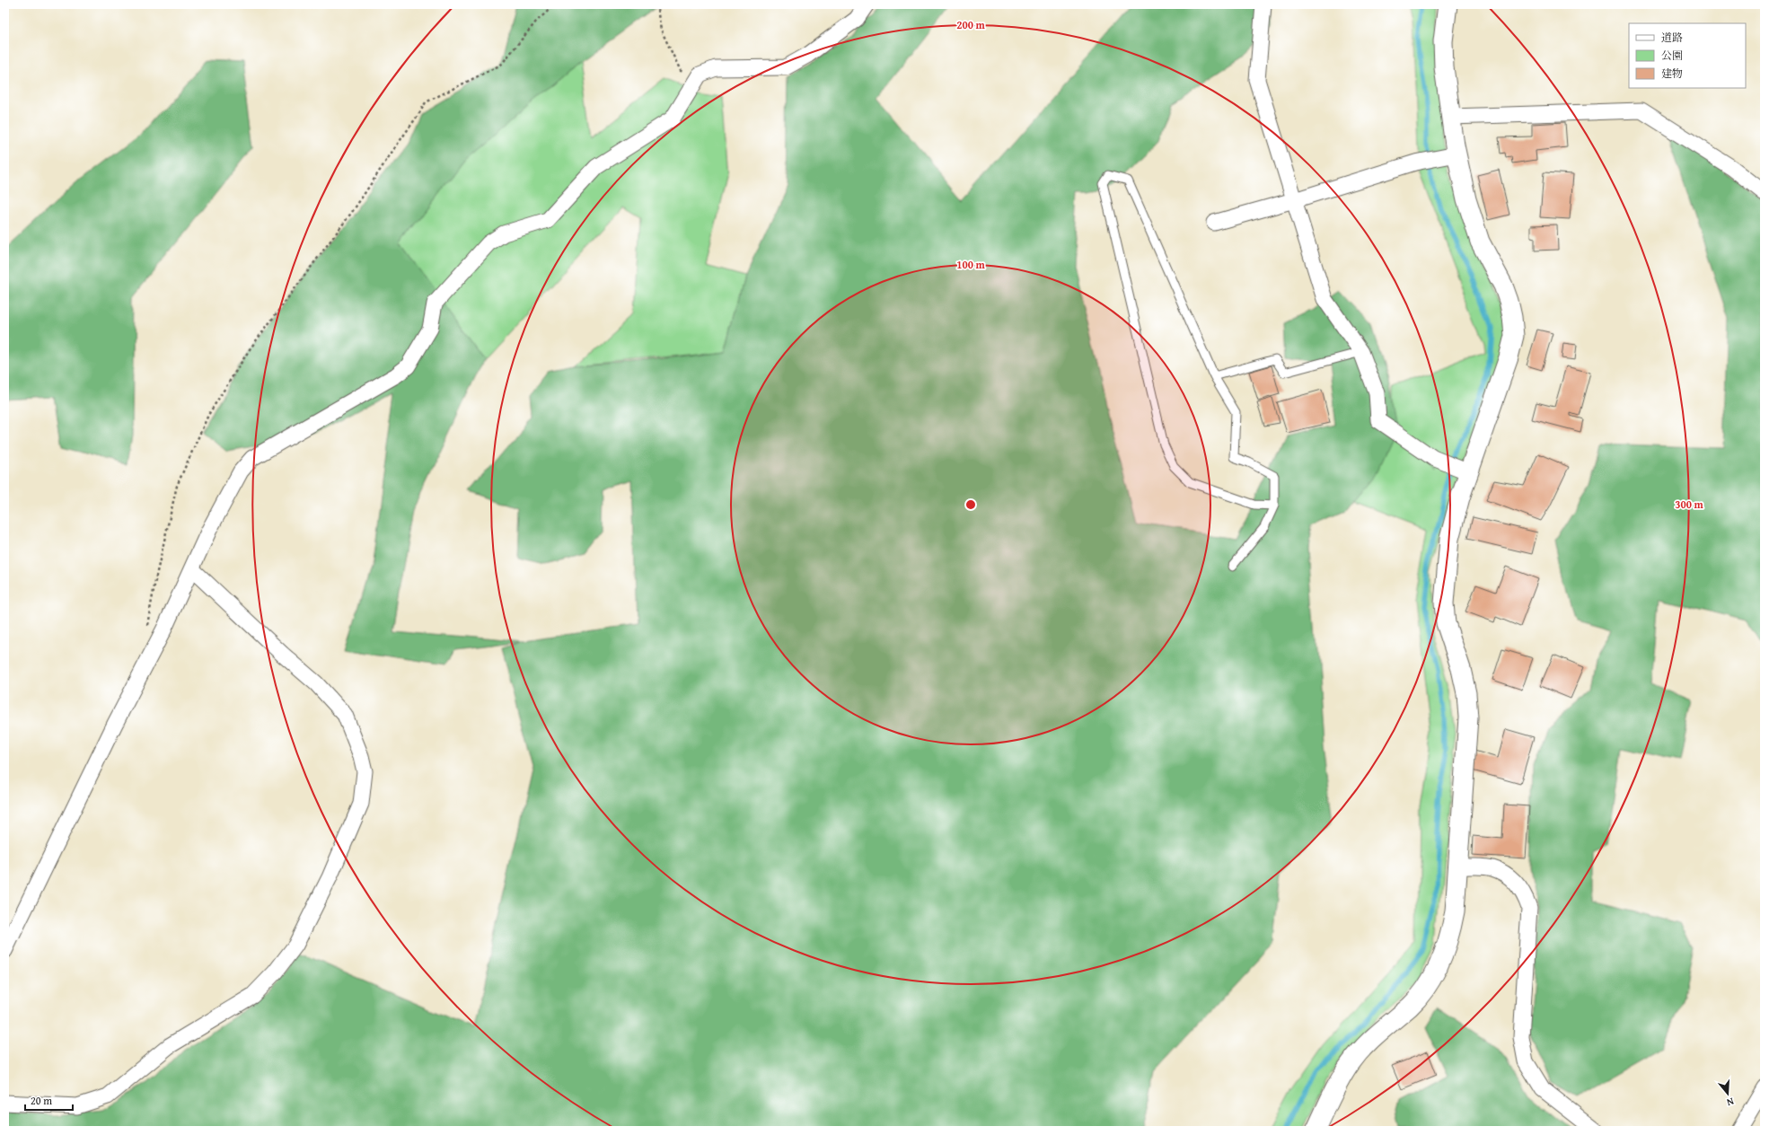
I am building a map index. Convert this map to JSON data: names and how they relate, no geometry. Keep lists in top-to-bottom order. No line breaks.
{"legend":["道路","公園","建物"],"scale_bar":"20 m","north":"bottom","rings":["200 m","100 m","300 m"]}
